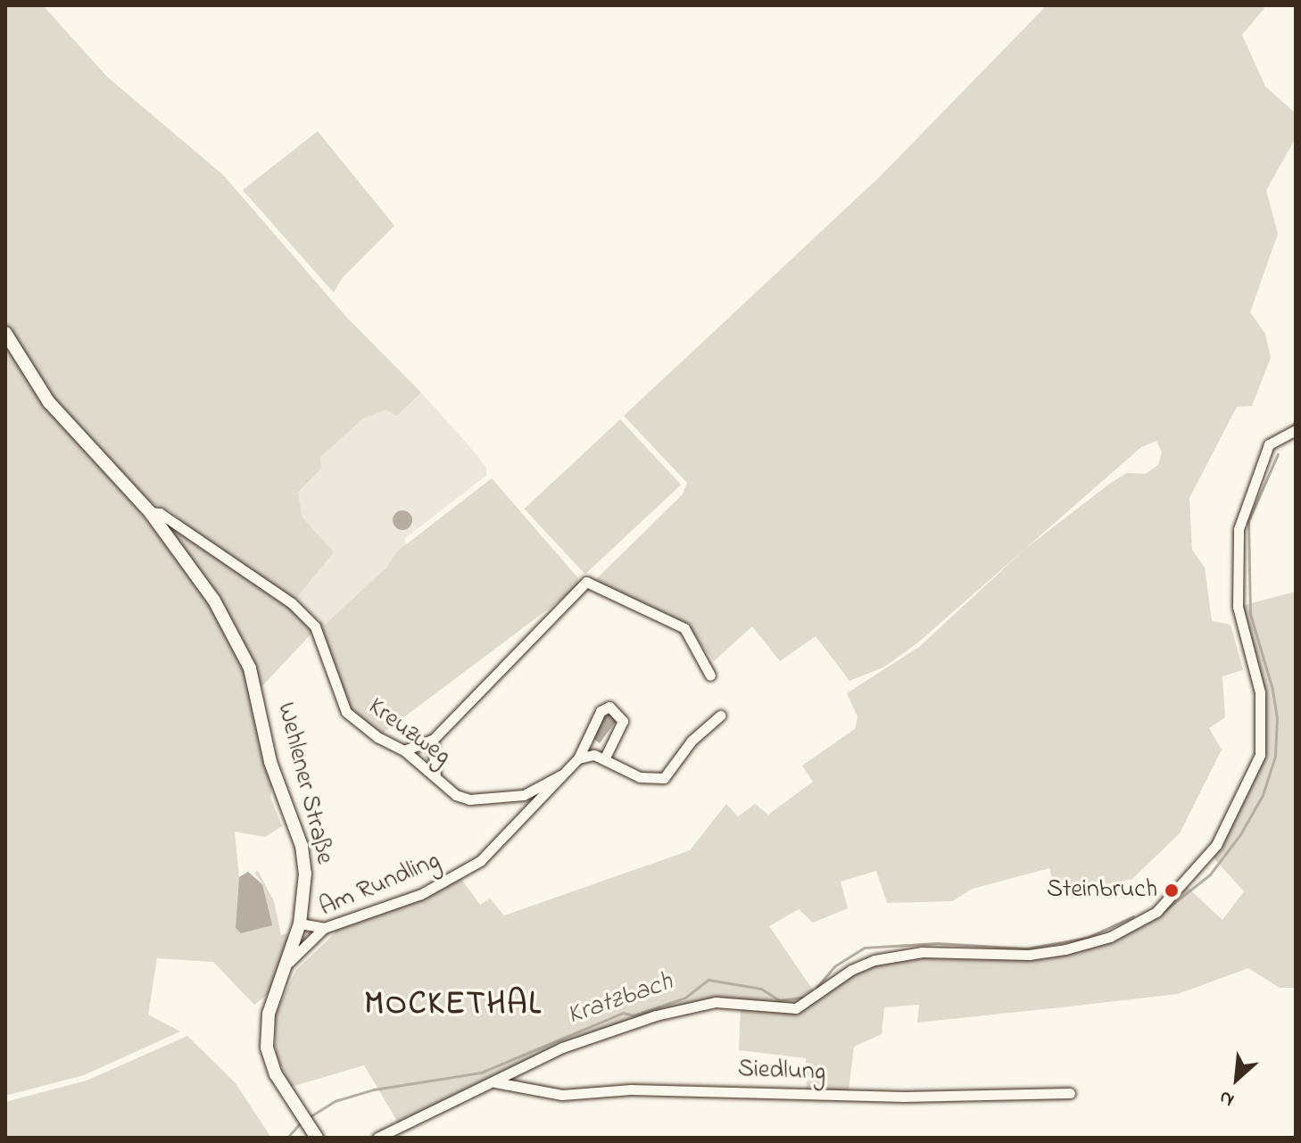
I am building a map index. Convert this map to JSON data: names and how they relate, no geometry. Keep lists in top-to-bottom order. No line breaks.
{"streets":{"street":["Kreuzweg","Wehlener Straße","Am Rundling","Siedlung"]},"crossings":[["Kreuzweg","Wehlener Straße"],["Kreuzweg","Am Rundling"],["Wehlener Straße","Am Rundling"]],"districts":["MOCKETHAL"],"water":["Kratzbach"],"places":["Steinbruch"],"north":"bottom left"}
